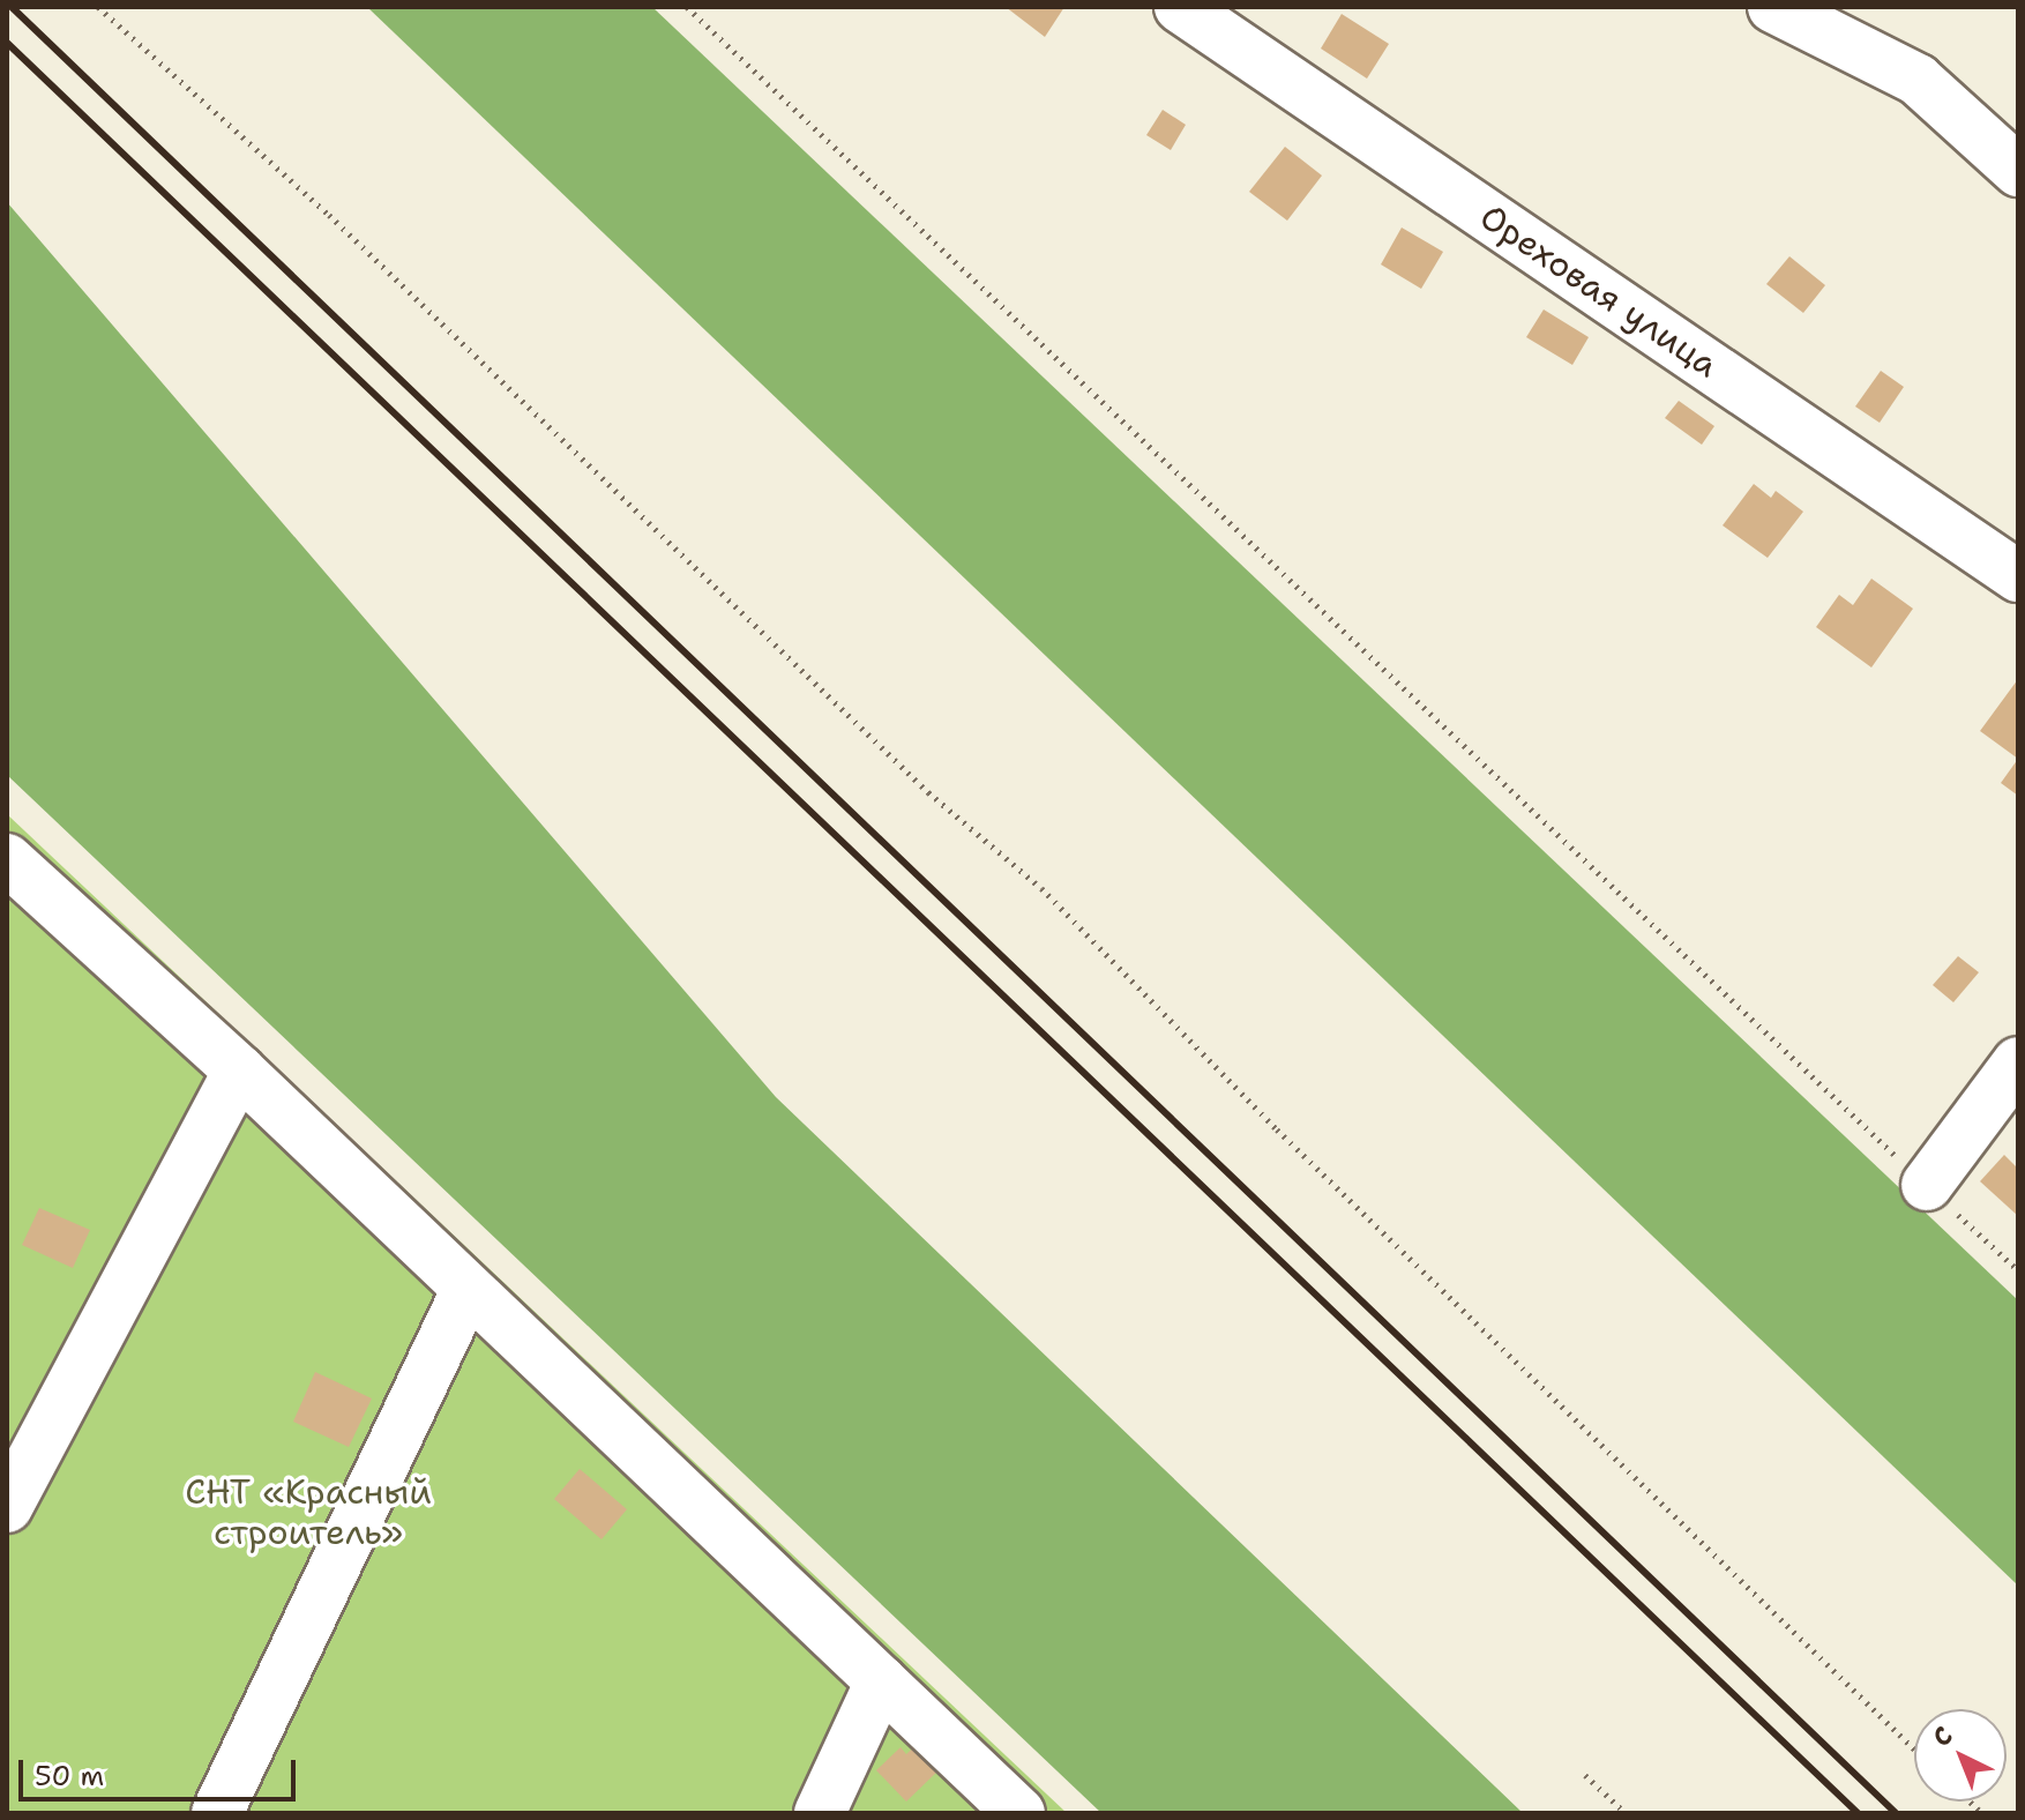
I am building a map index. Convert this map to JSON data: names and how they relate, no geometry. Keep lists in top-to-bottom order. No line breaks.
{"streets":{"street":["Ореховая улица"]},"parks":["СНТ «Красный строитель»"],"scale_bar":"50 m","north":"top left"}
